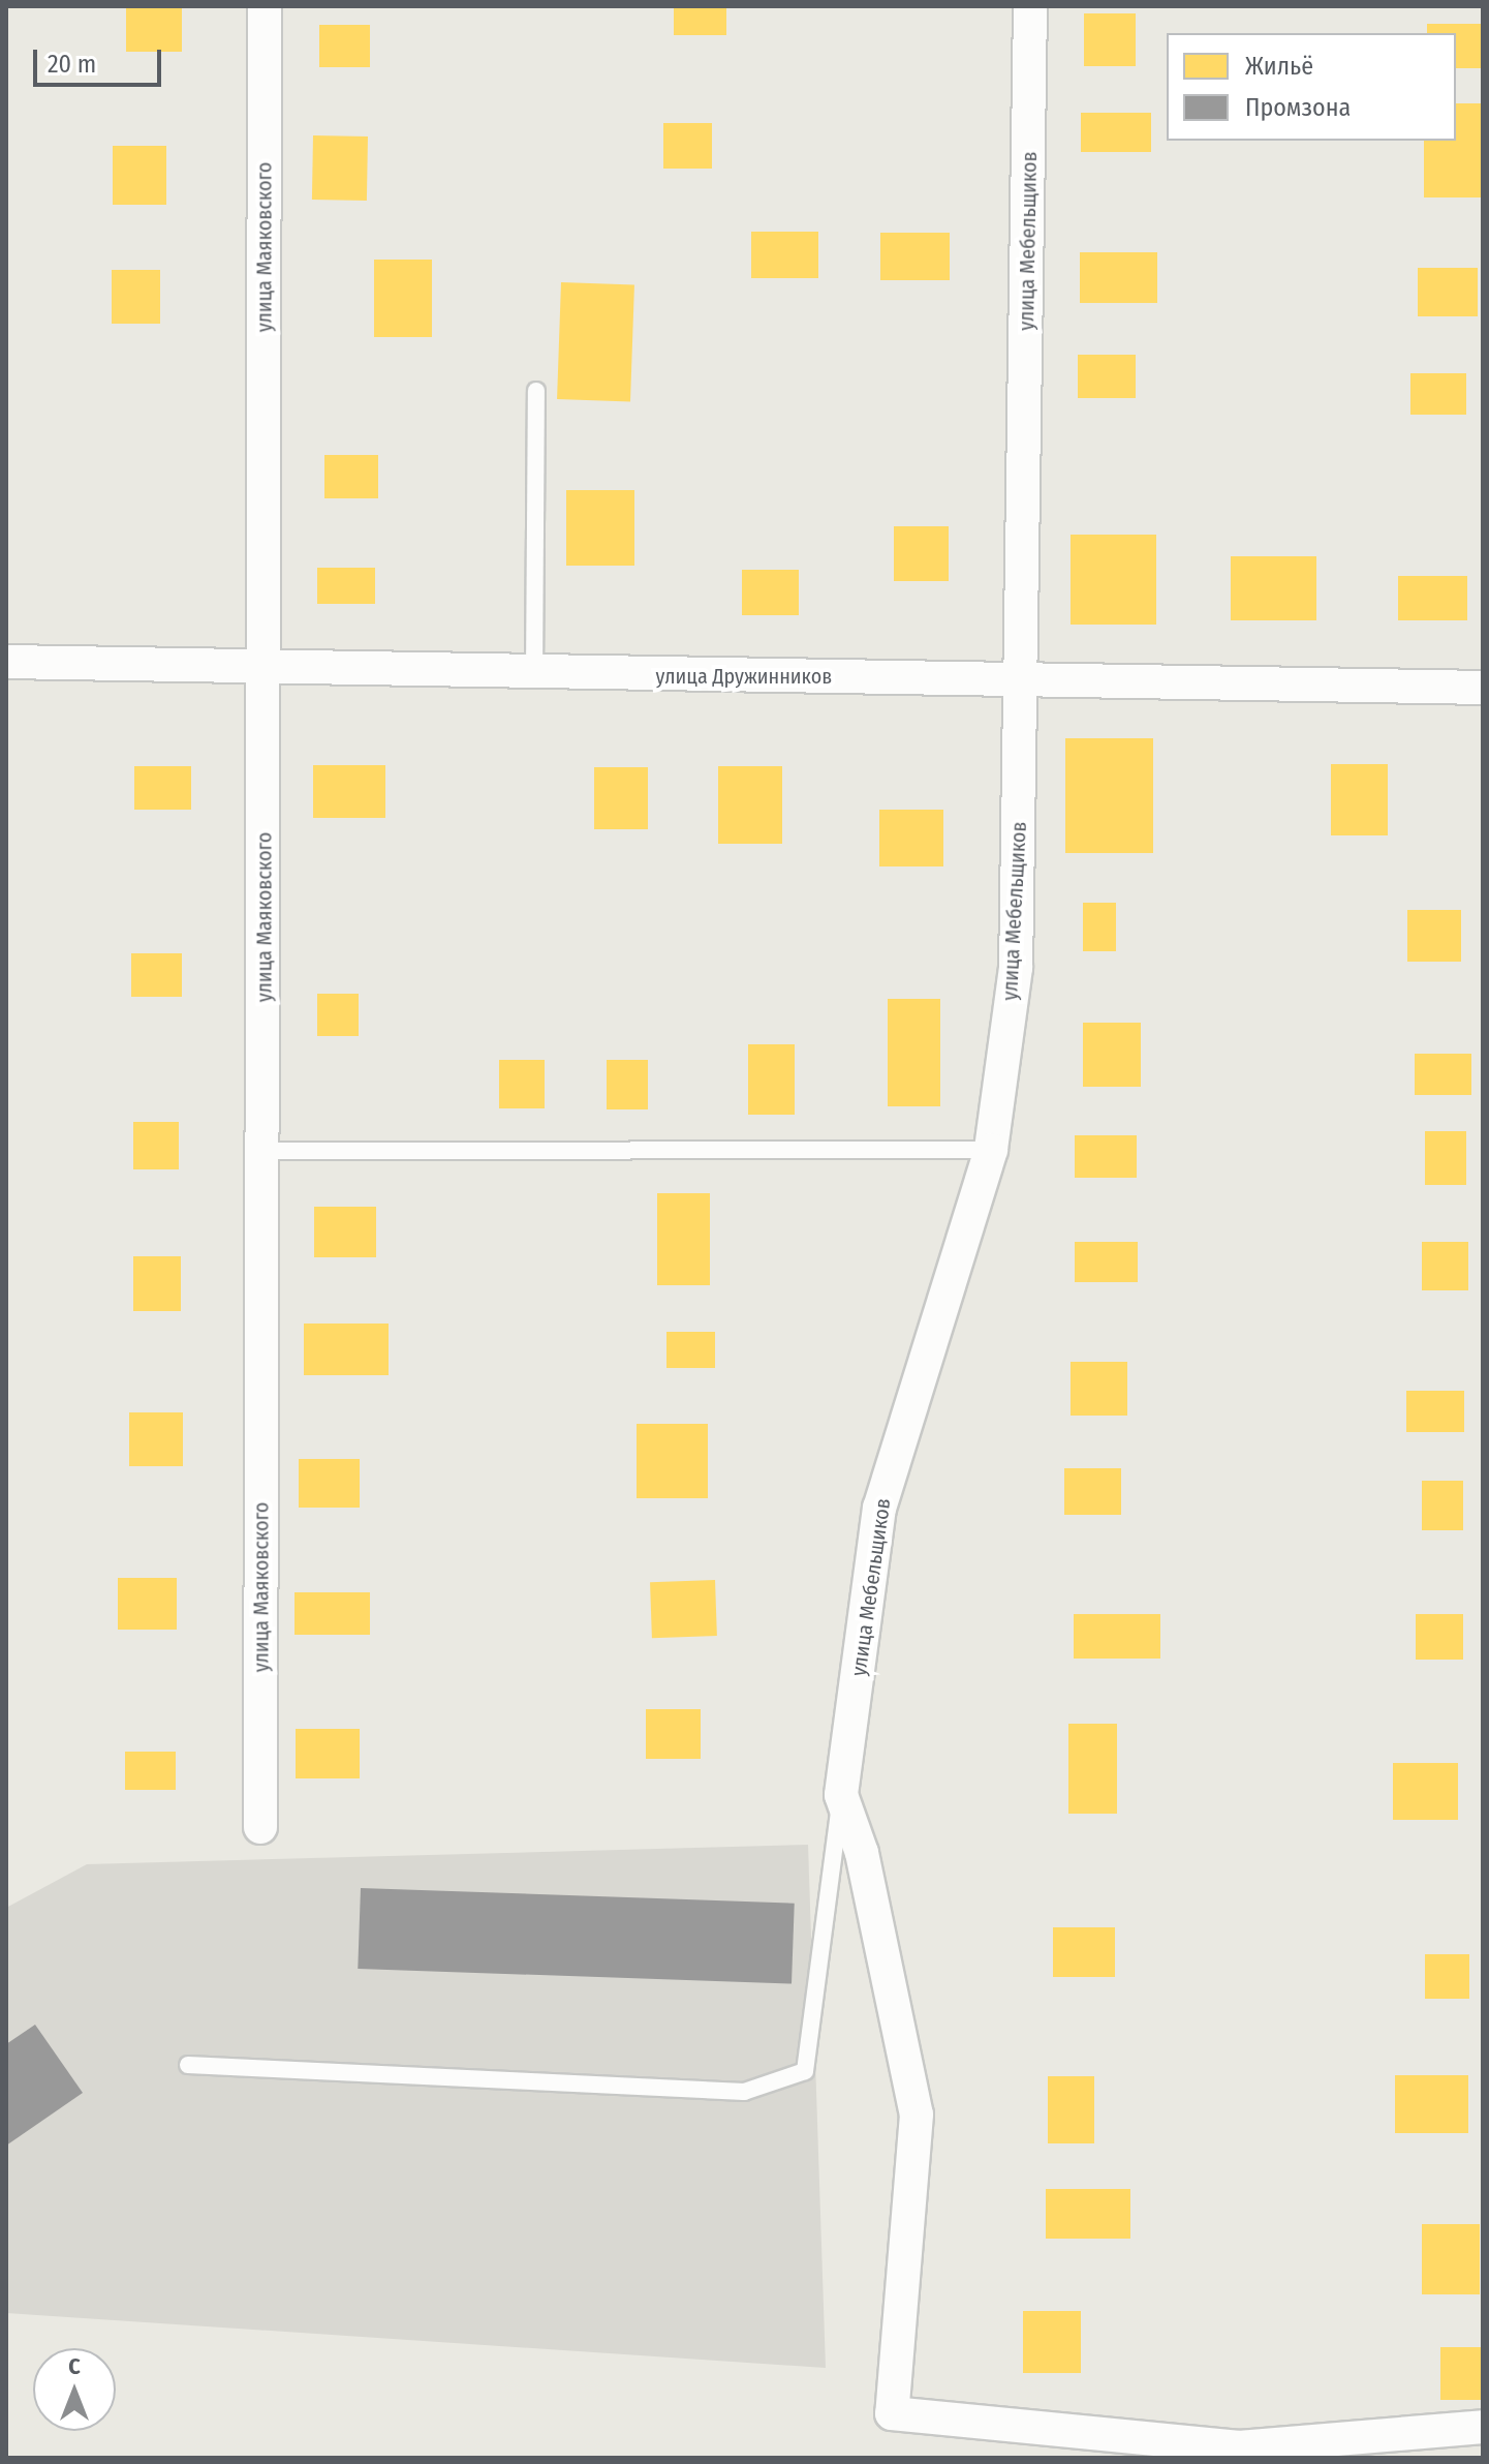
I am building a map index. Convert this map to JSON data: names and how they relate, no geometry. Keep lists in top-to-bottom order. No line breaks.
{"streets":{"street":["улица Мебельщиков","улица Маяковского","улица Дружинников"]},"crossings":[["улица Мебельщиков","улица Дружинников"],["улица Маяковского","улица Дружинников"]],"legend":["Жильё","Промзона"],"scale_bar":"20 m","north":"top"}
